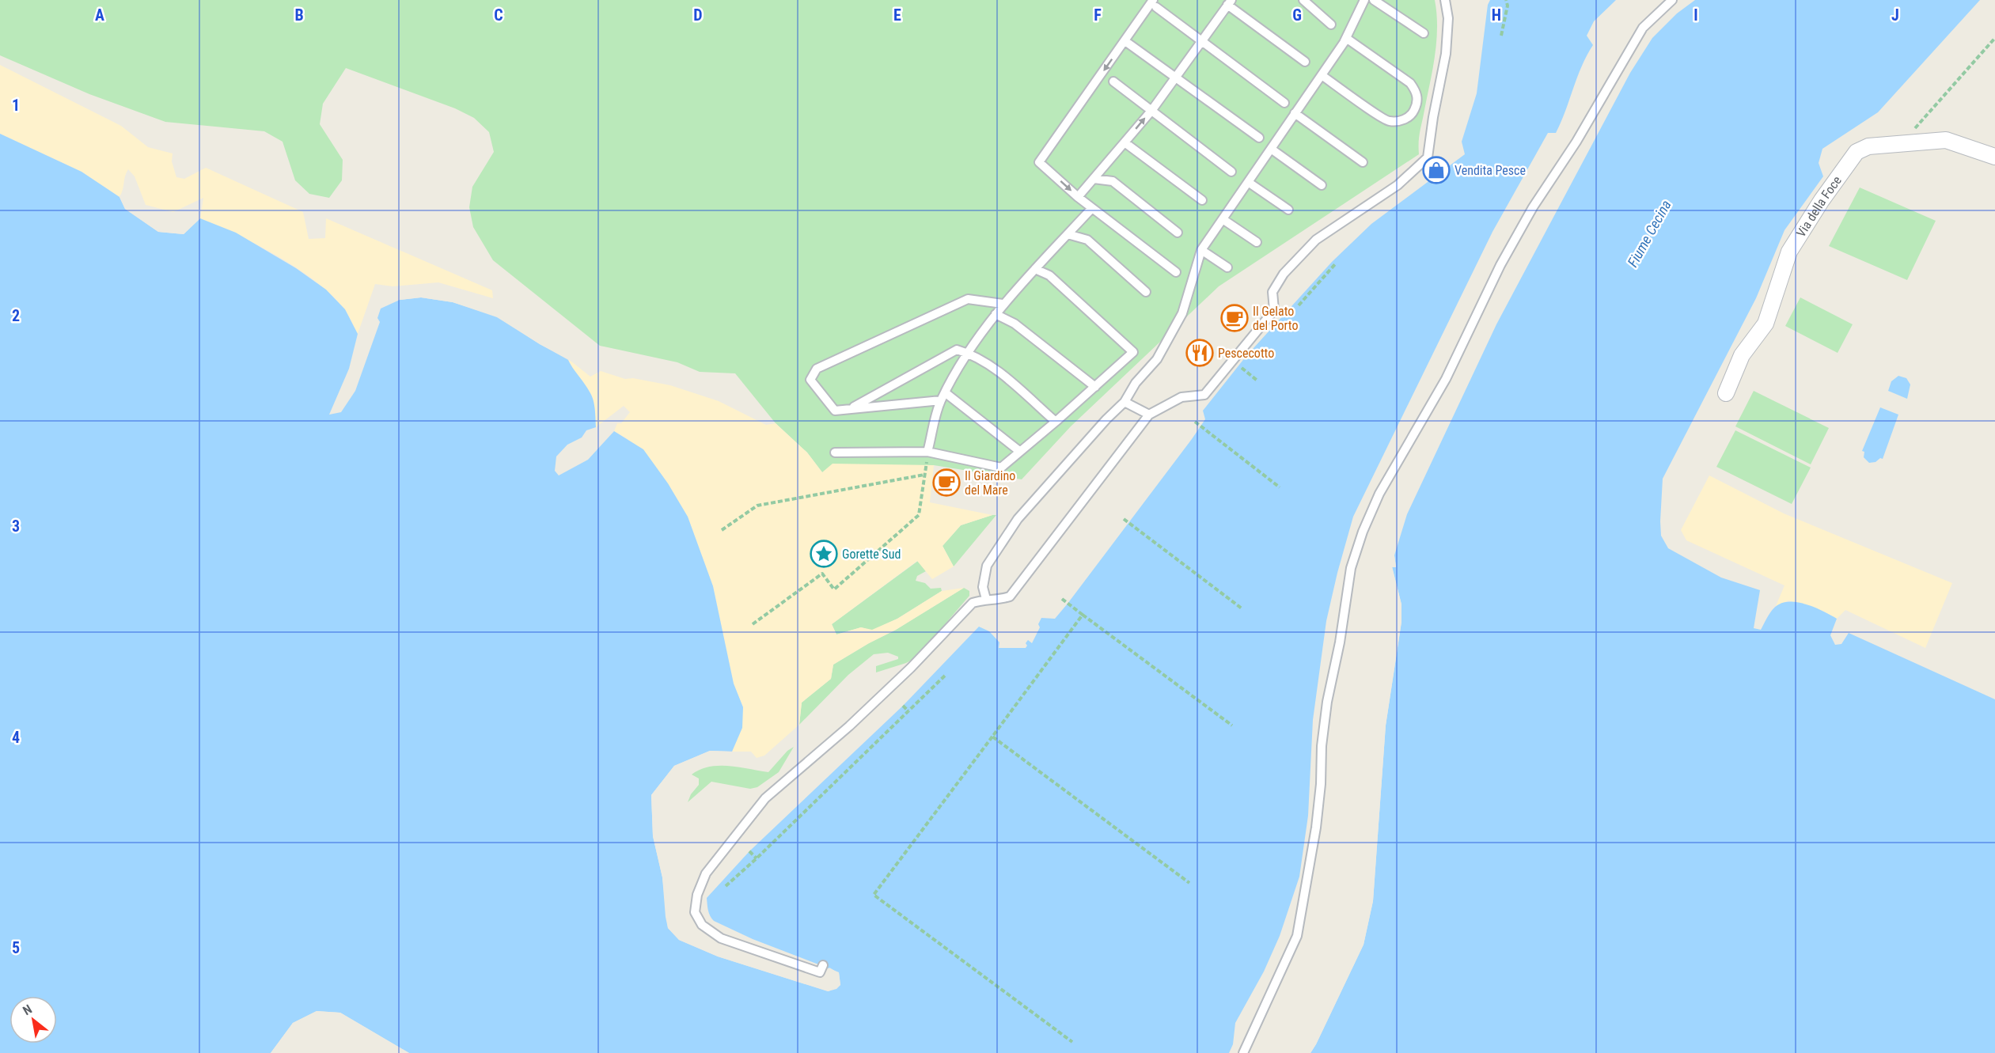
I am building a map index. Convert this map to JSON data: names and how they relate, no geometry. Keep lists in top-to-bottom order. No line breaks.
{"streets":{"street":["Via della Foce"]},"water":["Fiume Cecina"],"places":{"shop":["Vendita Pesce"],"cafe":["Il Gelato del Porto","Il Giardino del Mare"],"restaurant":["Pescecotto"],"place":["Gorette Sud"]},"north":"top left","grid":{"columns":["A","B","C","D","E","F","G","H","I","J"],"rows":["1","2","3","4","5"]}}
